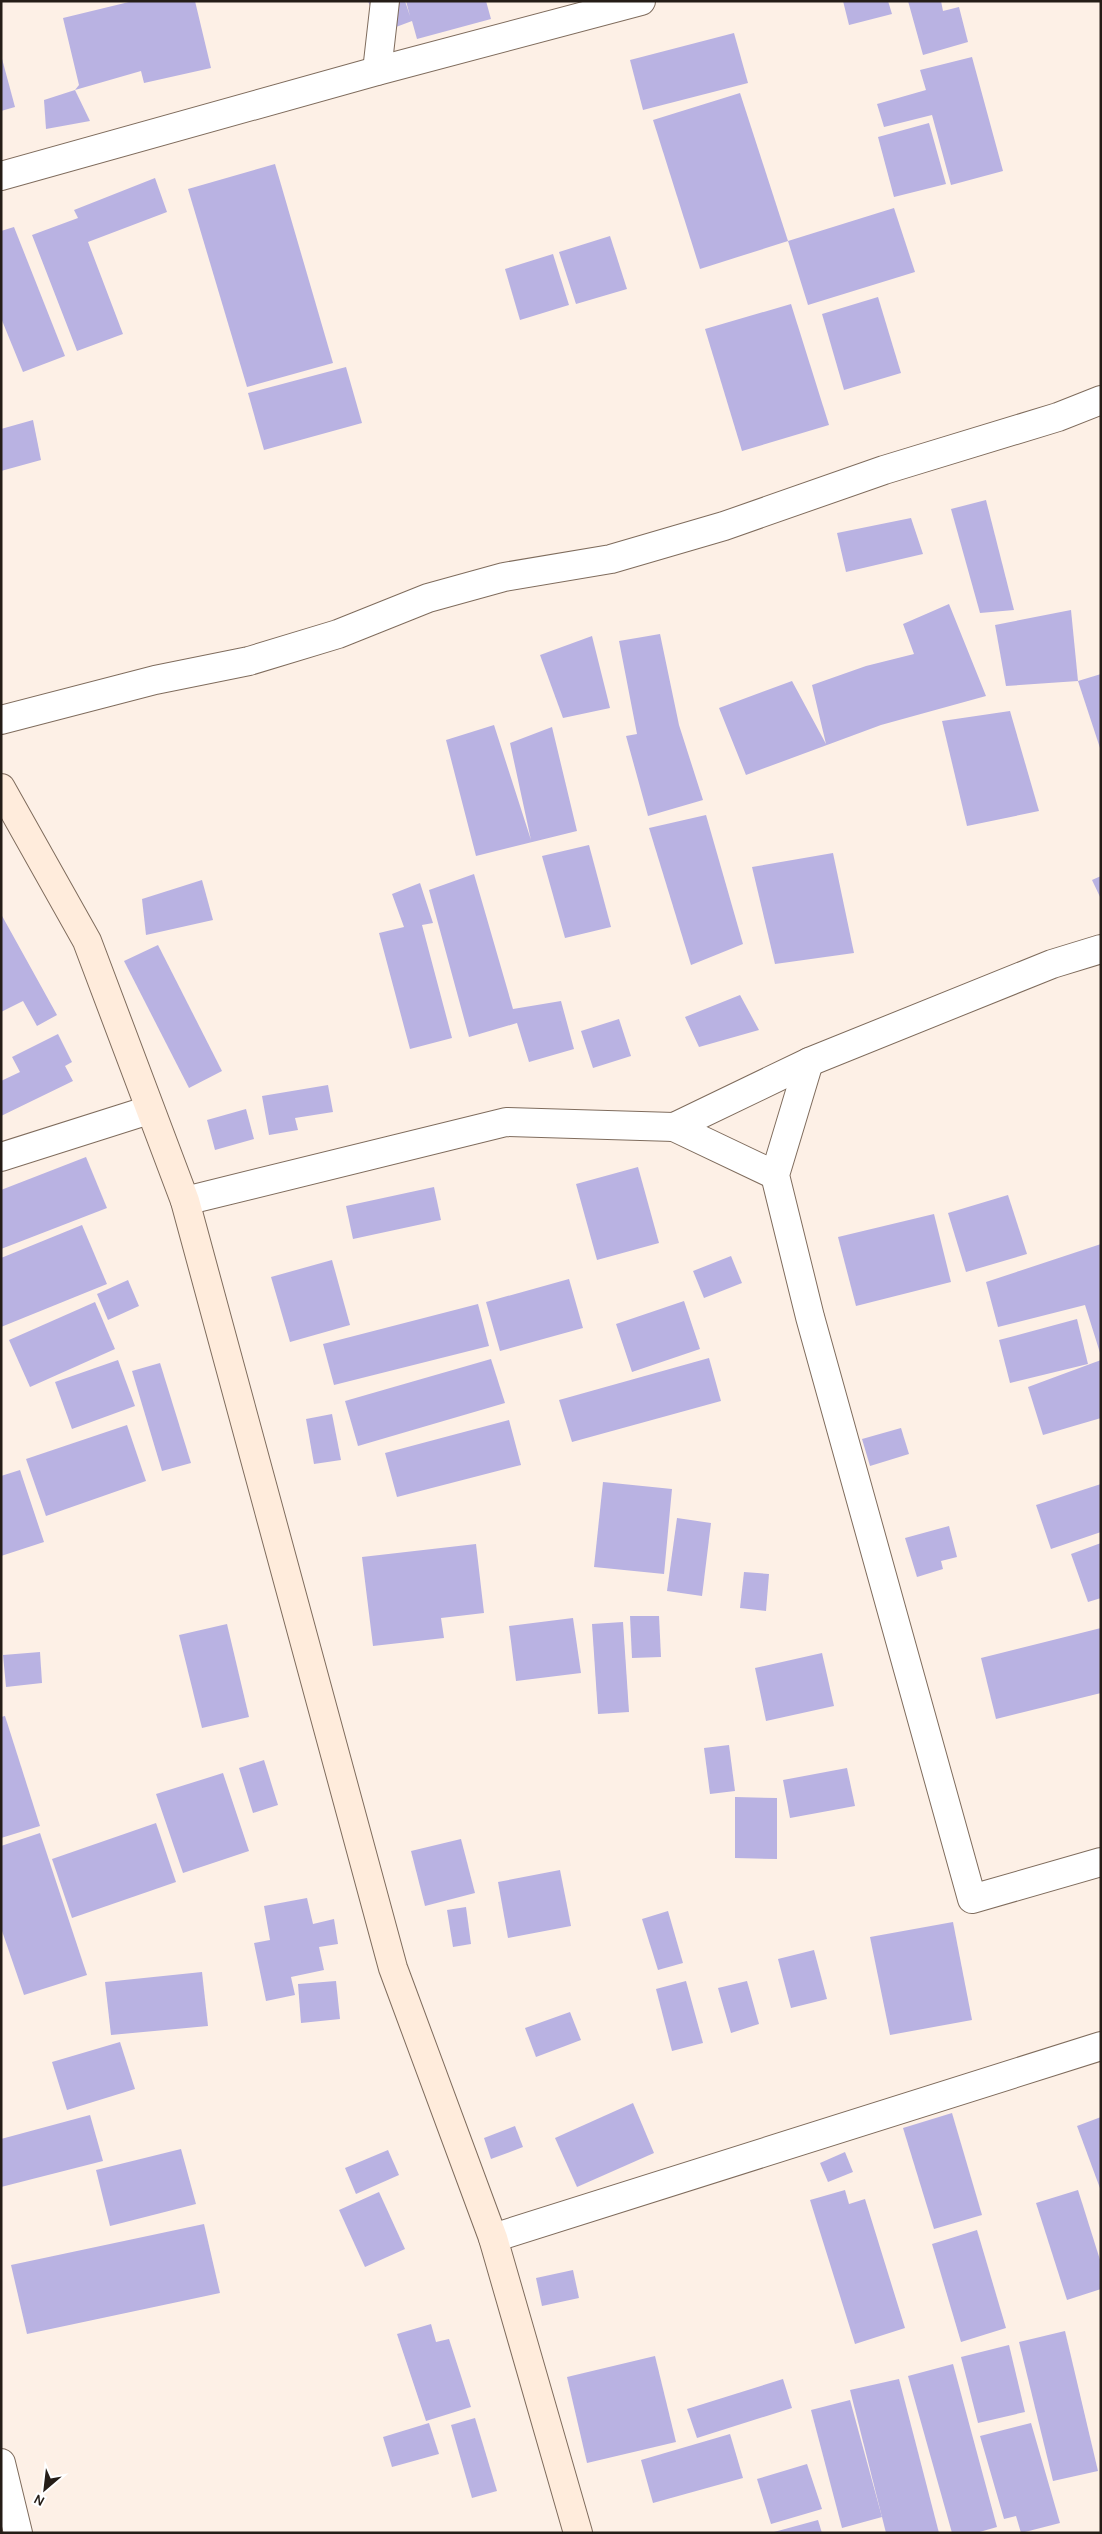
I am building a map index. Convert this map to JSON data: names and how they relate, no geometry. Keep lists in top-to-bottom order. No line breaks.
{"north":"bottom left"}
